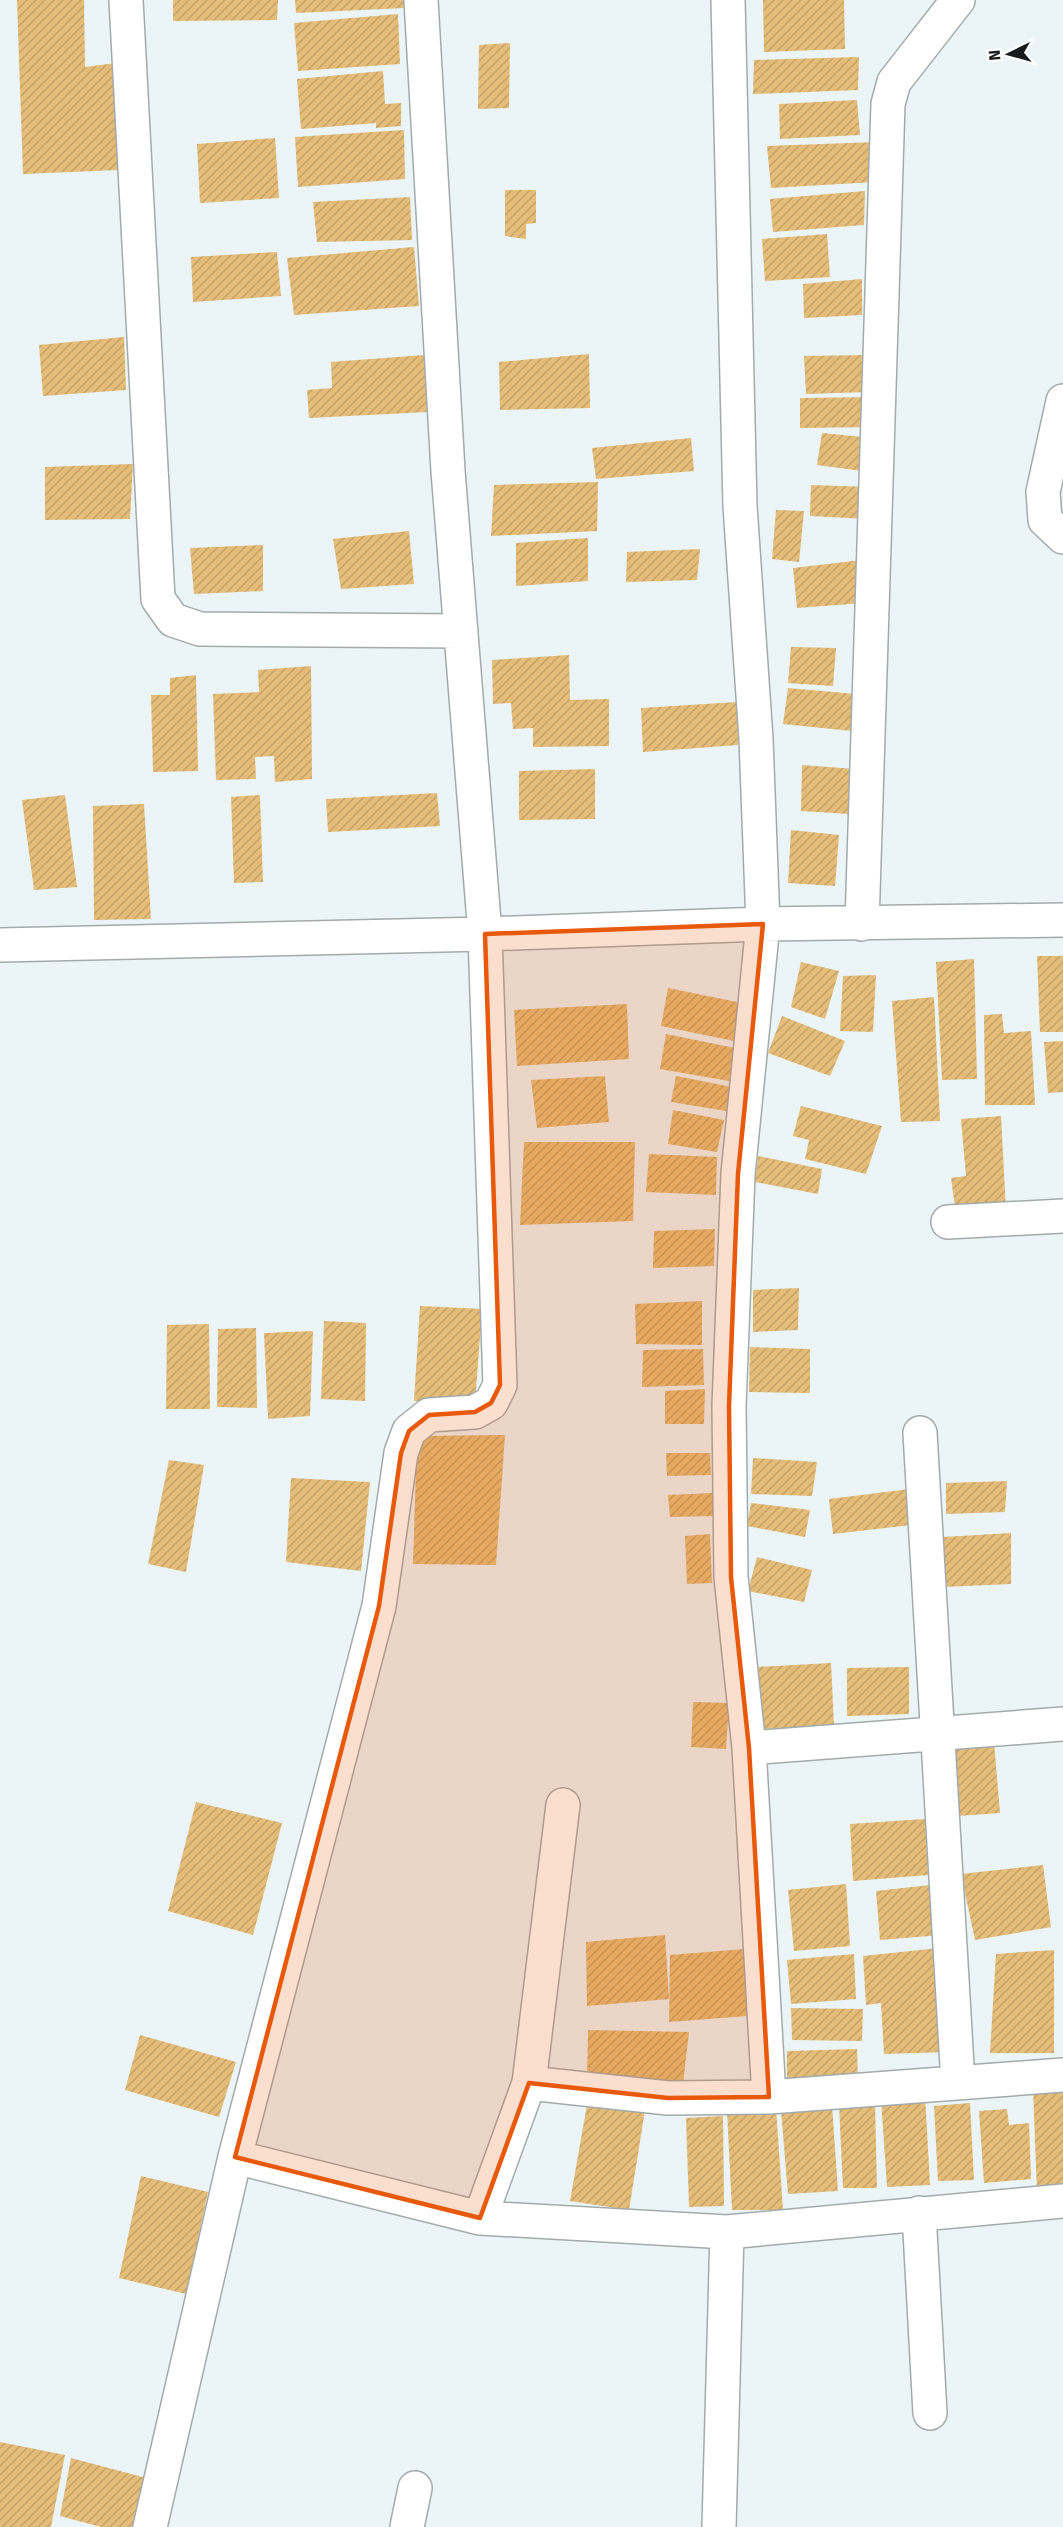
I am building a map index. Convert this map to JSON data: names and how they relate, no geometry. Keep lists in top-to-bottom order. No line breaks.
{"north":"left"}
